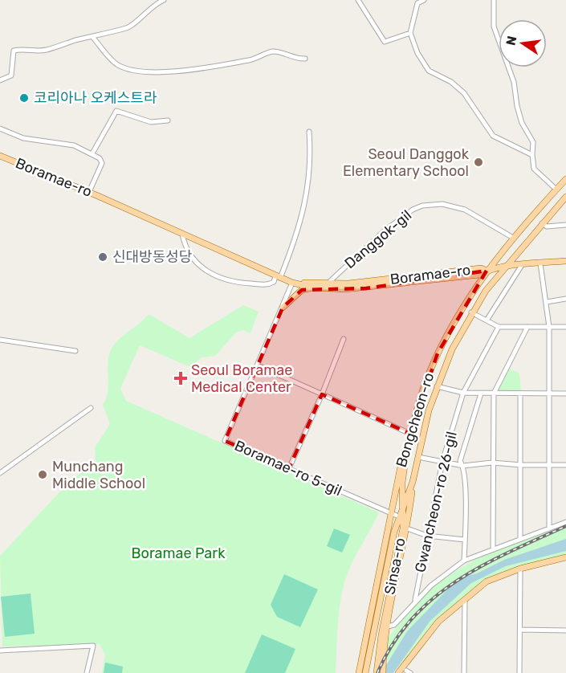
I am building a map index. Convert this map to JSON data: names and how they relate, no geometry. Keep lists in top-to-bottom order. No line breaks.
{"streets":{"main road":["Boramae-ro","Bongcheon-ro","Sinsa-ro"],"street":["Danggok-gil","Boramae-ro 5-gil","Gwancheon-ro 26-gil"]},"crossings":[["Boramae-ro","Danggok-gil"],["Boramae-ro","Bongcheon-ro"],["Boramae-ro","Boramae-ro 5-gil"],["Danggok-gil","Bongcheon-ro"],["Bongcheon-ro","Boramae-ro 5-gil"],["Bongcheon-ro","Sinsa-ro"],["Boramae-ro 5-gil","Sinsa-ro"]],"parks":["Boramae Park"],"places":{"other":["코리아나 오케스트라","Seoul Danggok Elementary School","신대방동성당","Munchang Middle School"],"health":["Seoul Boramae Medical Center"]},"north":"left"}
